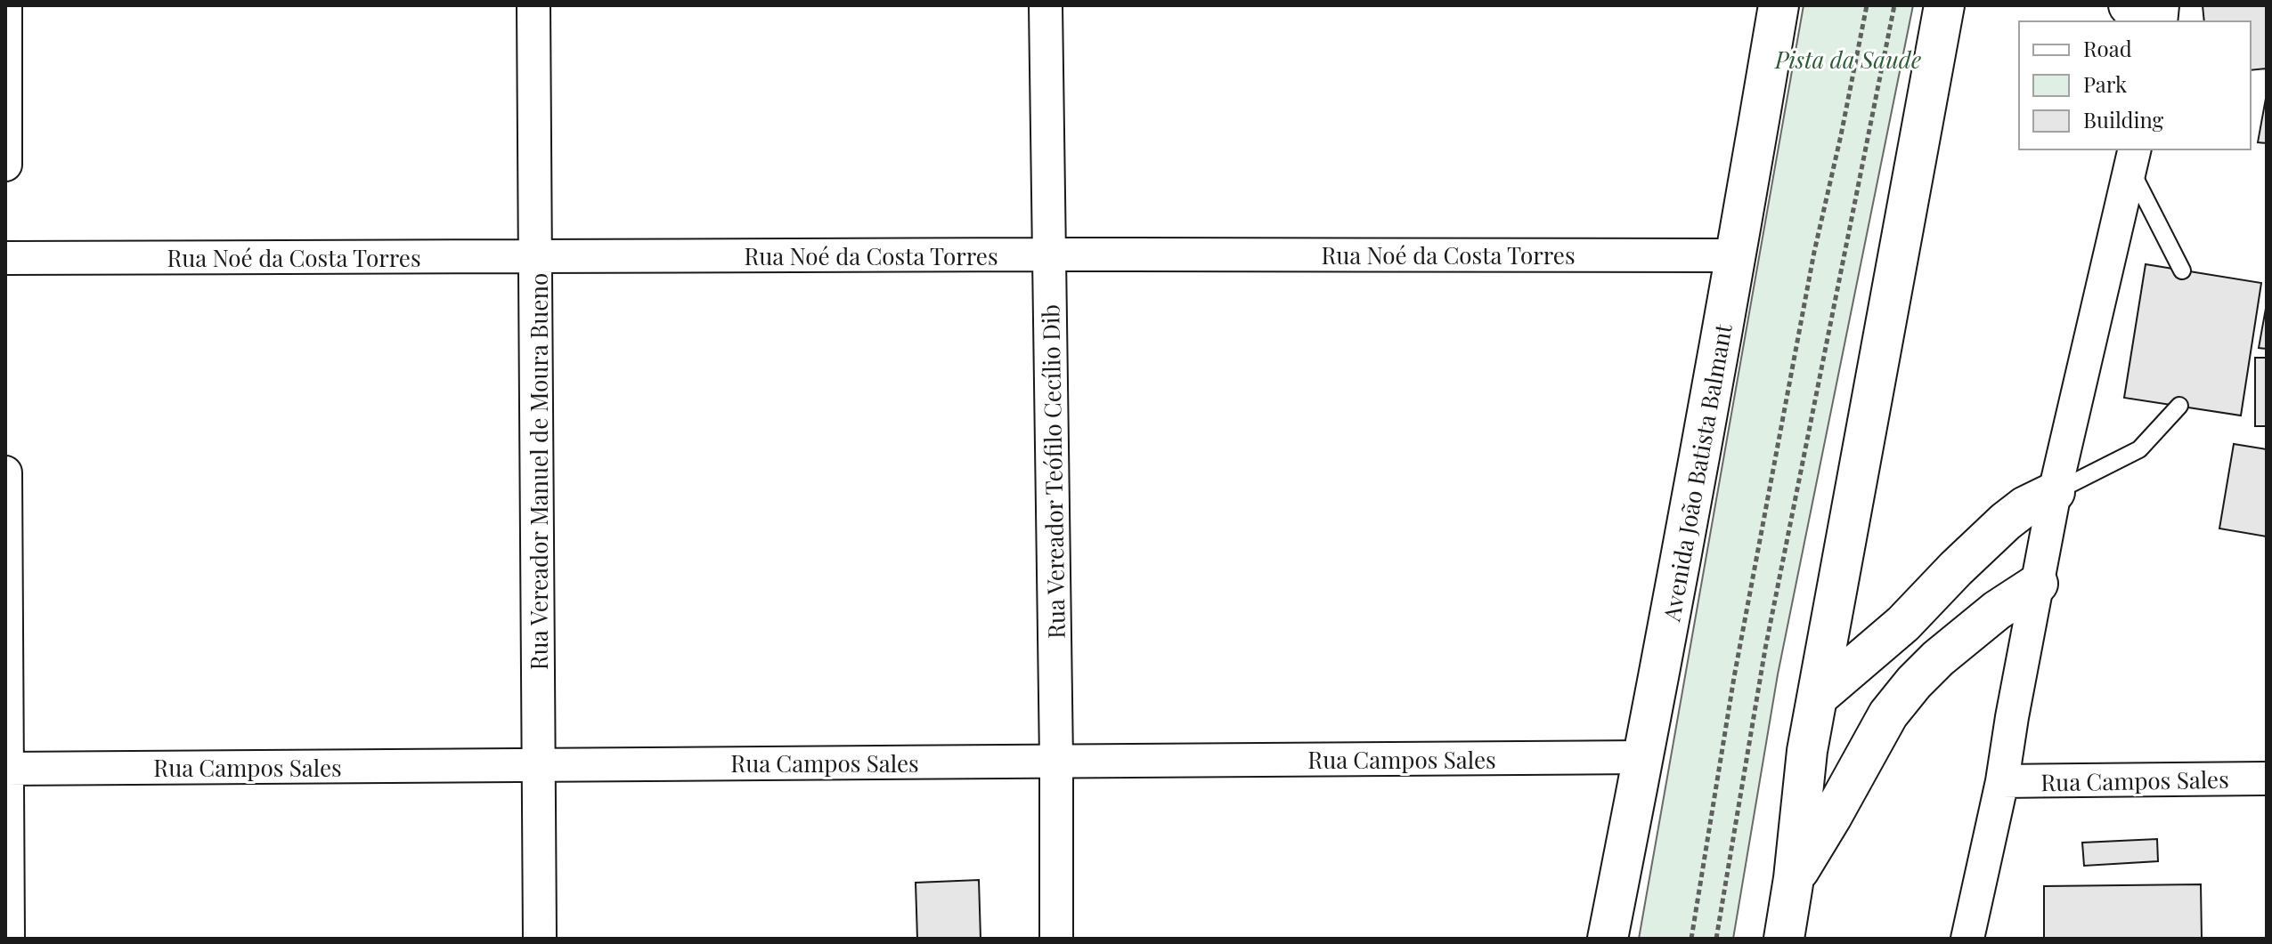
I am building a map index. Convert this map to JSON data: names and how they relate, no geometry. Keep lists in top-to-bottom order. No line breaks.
{"streets":{"main road":["Avenida João Batista Balmant"],"street":["Rua Noé da Costa Torres","Rua Vereador Manuel de Moura Bueno","Rua Vereador Teófilo Cecílio Dib","Rua Campos Sales"]},"crossings":[["Rua Noé da Costa Torres","Rua Vereador Manuel de Moura Bueno"],["Rua Noé da Costa Torres","Rua Vereador Teófilo Cecílio Dib"],["Rua Noé da Costa Torres","Avenida João Batista Balmant"],["Rua Vereador Manuel de Moura Bueno","Rua Campos Sales"],["Rua Vereador Teófilo Cecílio Dib","Rua Campos Sales"],["Avenida João Batista Balmant","Rua Campos Sales"]],"parks":["Pista da Saude"],"legend":["Road","Park","Building"]}
